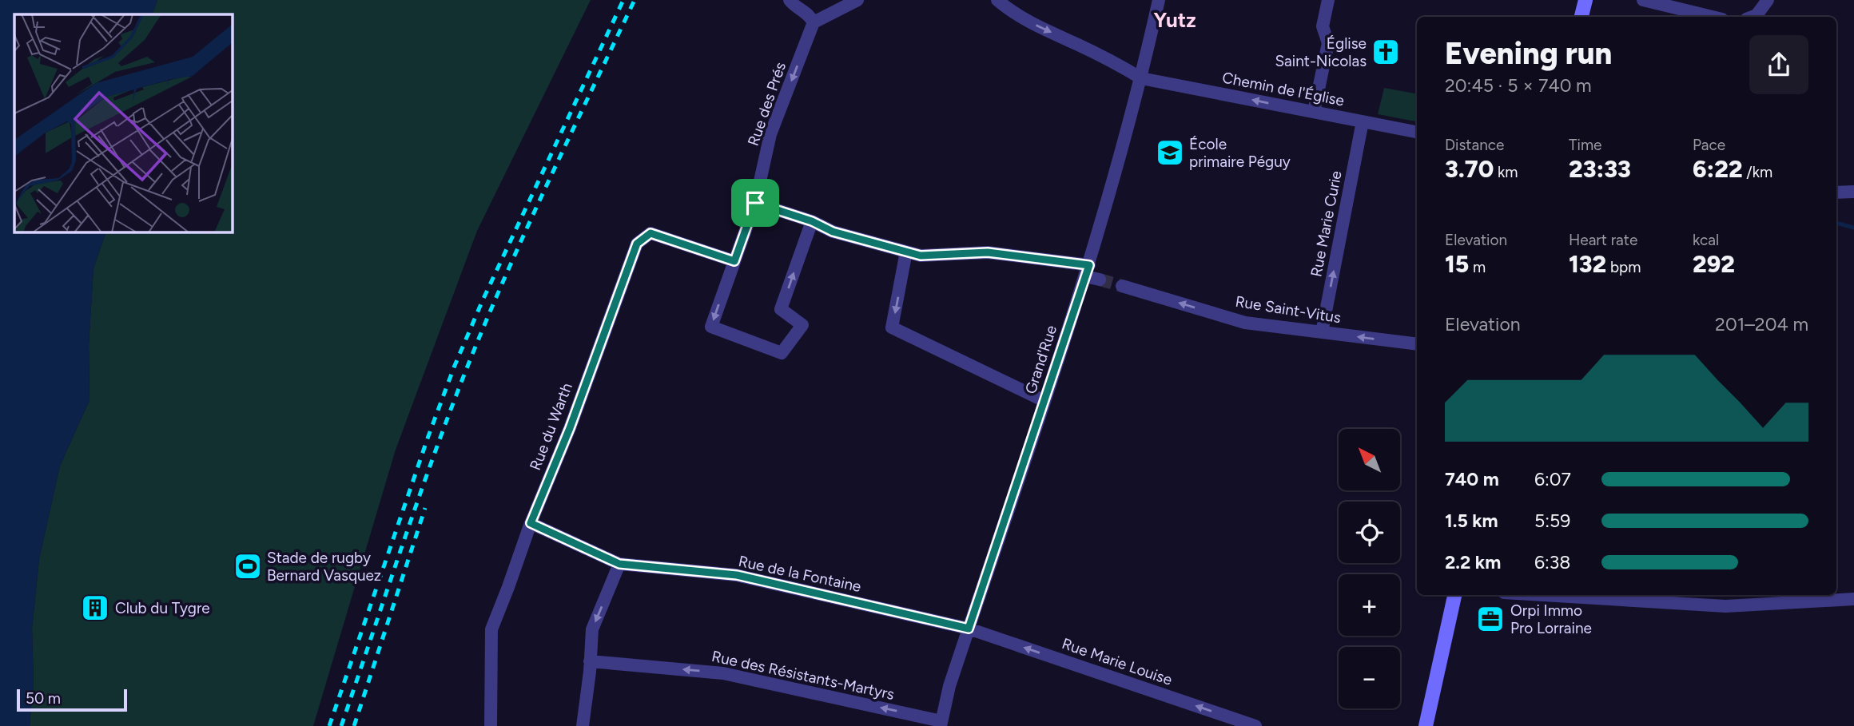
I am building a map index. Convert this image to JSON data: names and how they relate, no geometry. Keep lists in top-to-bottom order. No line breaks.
{"streets":{"street":["Chemin de l'Église","Rue des Prés","Rue Marie Curie","Rue Saint-Vitus","Grand'Rue","Rue du Warth","Rue de la Fontaine","Rue Marie Louise","Rue des Résistants-Martyrs"]},"crossings":[["Chemin de l'Église","Rue Marie Curie"],["Chemin de l'Église","Grand'Rue"],["Rue des Prés","Rue du Warth"],["Rue Marie Curie","Rue Saint-Vitus"],["Grand'Rue","Rue de la Fontaine"],["Grand'Rue","Rue Marie Louise"],["Grand'Rue","Rue des Résistants-Martyrs"],["Rue du Warth","Rue de la Fontaine"],["Rue de la Fontaine","Rue Marie Louise"]],"one_way":["Rue Marie Curie","Rue Saint-Vitus","Rue Marie Louise","Rue des Résistants-Martyrs"],"districts":["Yutz"],"places":{"church":["Église Saint-Nicolas"],"school or university":["École primaire Péguy"],"sports":["Stade de rugby Bernard Vasquez"],"building":["Club du Tygre"],"office":["Orpi Immo Pro Lorraine"]},"scale_bar":"50 m","north":"top left","page":{"heading":["Evening run","20:45 · 5 × 740 m"],"stats":[["Distance","3.70 km"],["Time","23:33"],["Pace","6:22 /km"],["Elevation","15 m"],["Heart rate","132 bpm"],["kcal","292"]],"chart":["Elevation","201–204 m"],"map_buttons":["+","−"],"list":[{"name":"740 m","note":"6:07"},{"name":"1.5 km","note":"5:59"},{"name":"2.2 km","note":"6:38"}],"scale":"50 m"}}
